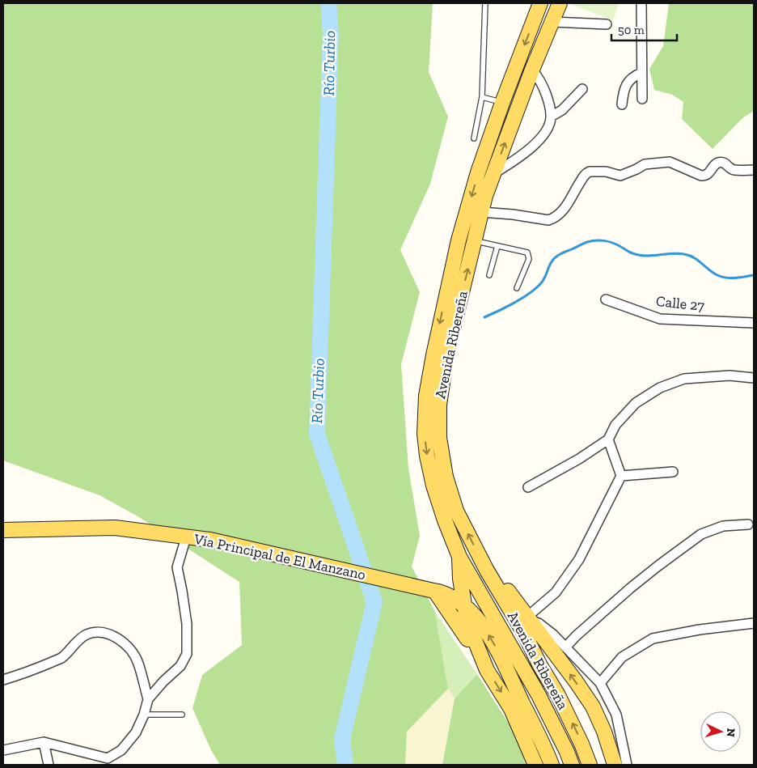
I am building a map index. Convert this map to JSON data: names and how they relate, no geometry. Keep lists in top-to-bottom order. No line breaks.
{"streets":{"main road":["Avenida Ribereña","Vía Principal de El Manzano"],"street":["Calle 27"]},"water":["Río Turbio"],"scale_bar":"50 m","north":"right"}
